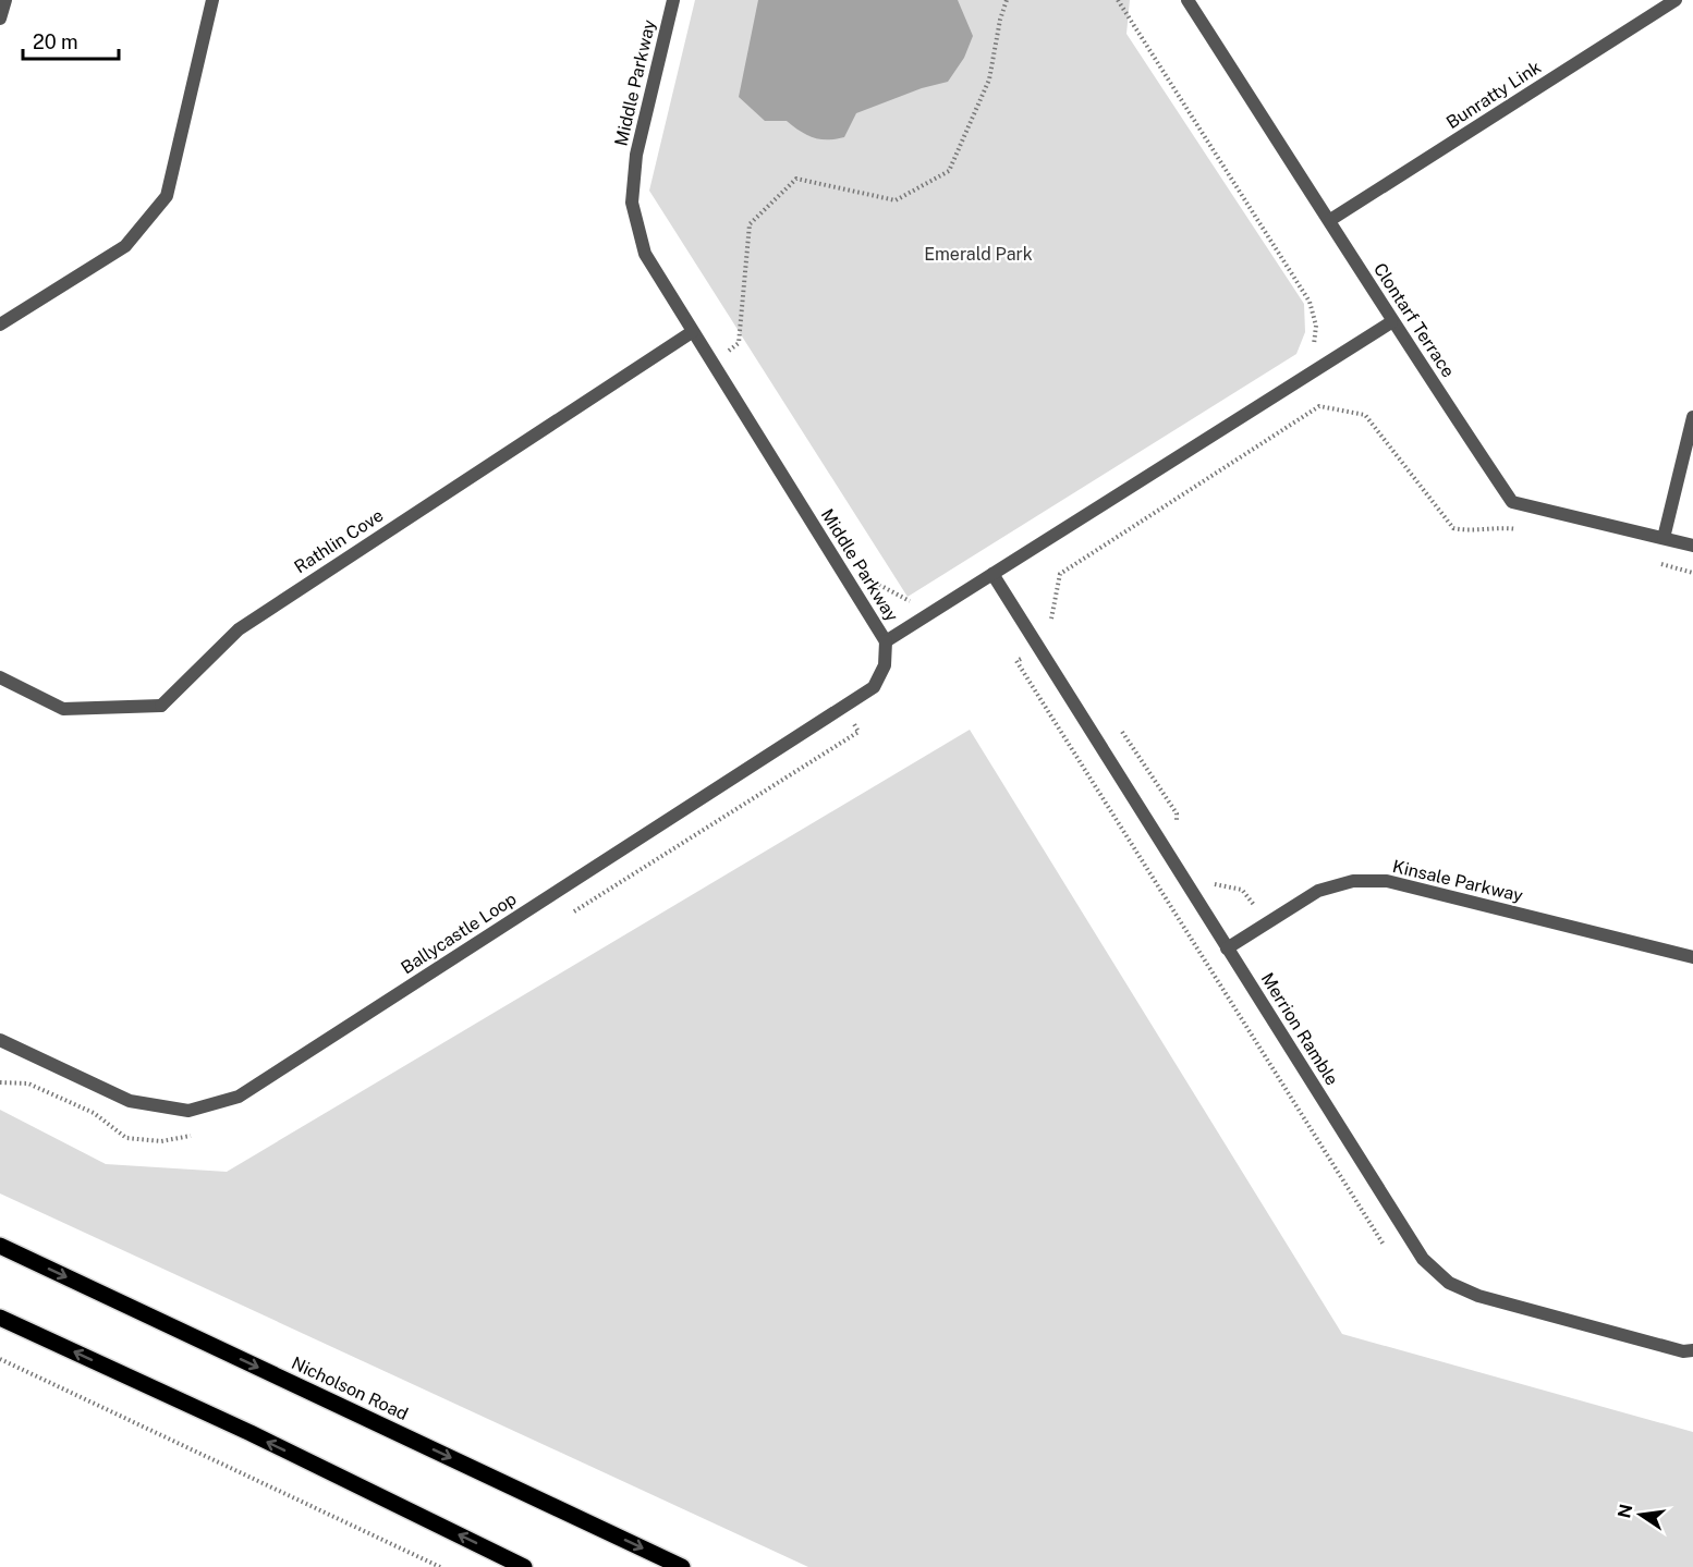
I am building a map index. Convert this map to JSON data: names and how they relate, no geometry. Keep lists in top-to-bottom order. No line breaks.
{"streets":{"main road":["Nicholson Road"],"street":["Middle Parkway","Bunratty Link","Clontarf Terrace","Rathlin Cove","Kinsale Parkway","Ballycastle Loop","Merrion Ramble"]},"crossings":[["Middle Parkway","Clontarf Terrace"],["Middle Parkway","Rathlin Cove"],["Middle Parkway","Ballycastle Loop"],["Middle Parkway","Merrion Ramble"],["Bunratty Link","Clontarf Terrace"],["Kinsale Parkway","Merrion Ramble"]],"parks":["Emerald Park"],"scale_bar":"20 m","north":"left"}
